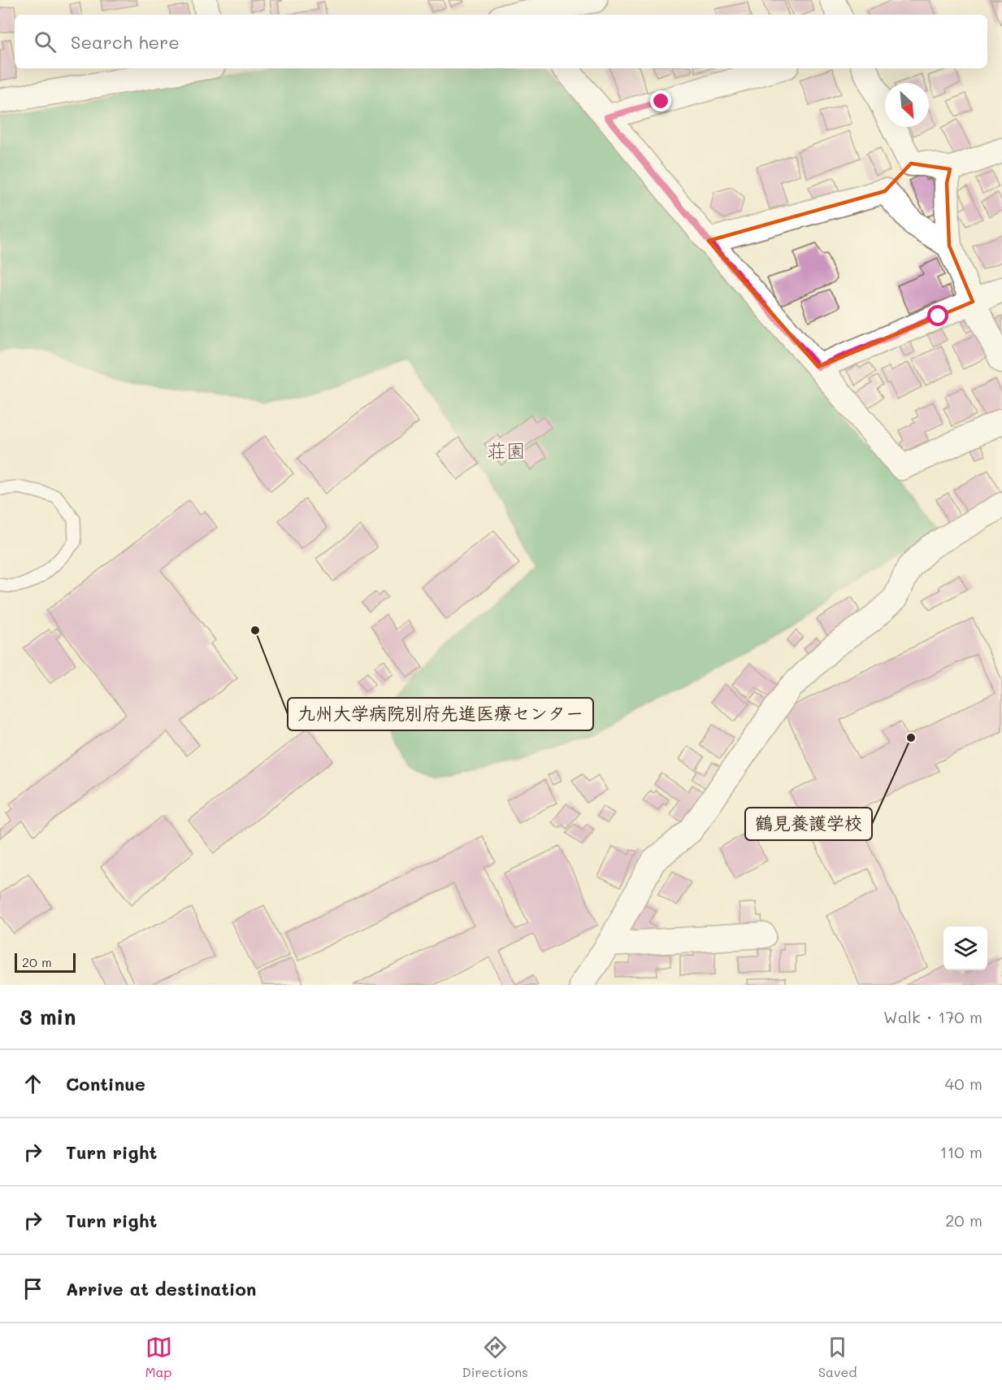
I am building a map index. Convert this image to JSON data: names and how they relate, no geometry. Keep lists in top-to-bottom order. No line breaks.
{"districts":["荘園"],"places":["九州大学病院別府先進医療センター","鶴見養護学校"],"scale_bar":"20 m","north":"bottom right","page":{"search":"Search here","scale":"20 m","heading":["3 min","Walk · 170 m"],"list":[["Continue","40 m"],["Turn right","110 m"],["Turn right","20 m"],"Arrive at destination"],"nav":["Map","Directions","Saved"]}}
